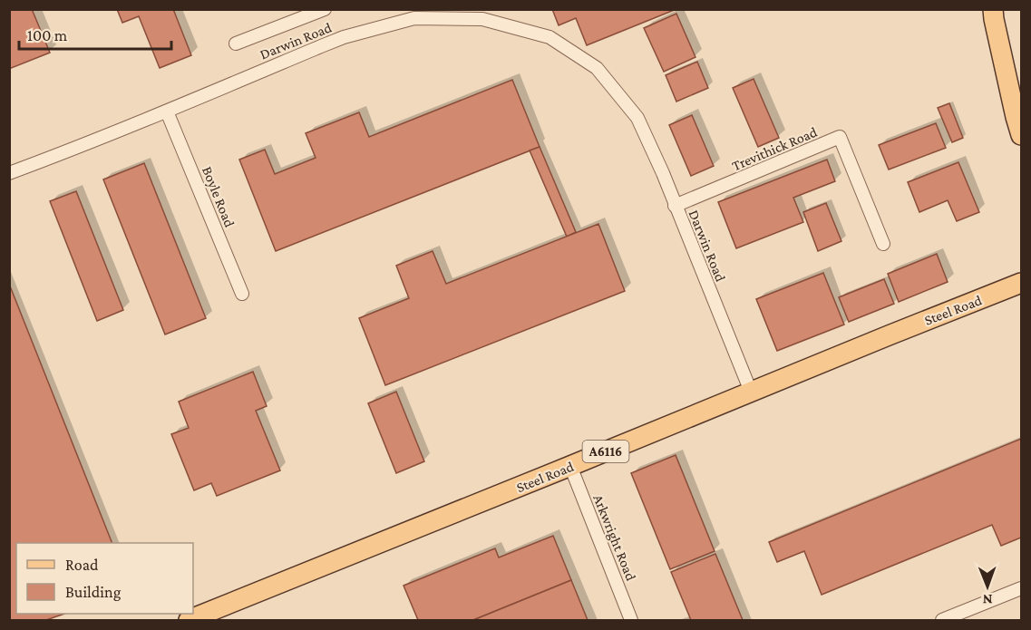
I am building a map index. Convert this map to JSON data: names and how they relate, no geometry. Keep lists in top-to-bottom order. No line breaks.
{"streets":{"main road":["Steel Road","A6116"],"street":["Darwin Road","Trevithick Road","Boyle Road","Arkwright Road"]},"crossings":[["Darwin Road","Trevithick Road"],["Darwin Road","Boyle Road"],["Darwin Road","Steel Road"],["Steel Road","Arkwright Road"]],"legend":["Road","Building"],"scale_bar":"100 m","north":"bottom"}
